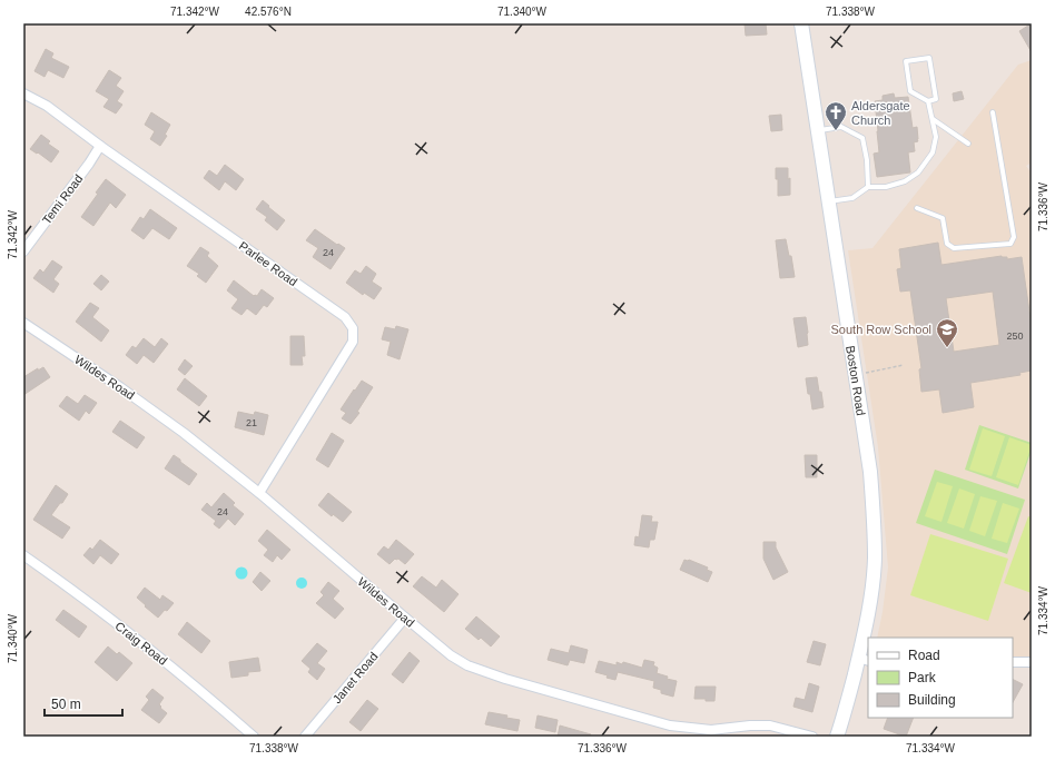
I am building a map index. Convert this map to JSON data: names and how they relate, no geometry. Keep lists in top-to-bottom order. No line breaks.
{"streets":{"main road":["Boston Road"],"street":["Temi Road","Parlee Road","Wildes Road","Craig Road","Janet Road"]},"crossings":[["Temi Road","Parlee Road"],["Parlee Road","Wildes Road"],["Wildes Road","Janet Road"]],"places":{"church":["Aldersgate Church"],"school or university":["South Row School"]},"house_numbers":["24","250","21","24"],"legend":["Road","Park","Building"],"scale_bar":"50 m","coordinates":["71.342°W","42.576°N","71.340°W","71.338°W","71.336°W","71.334°W"]}
